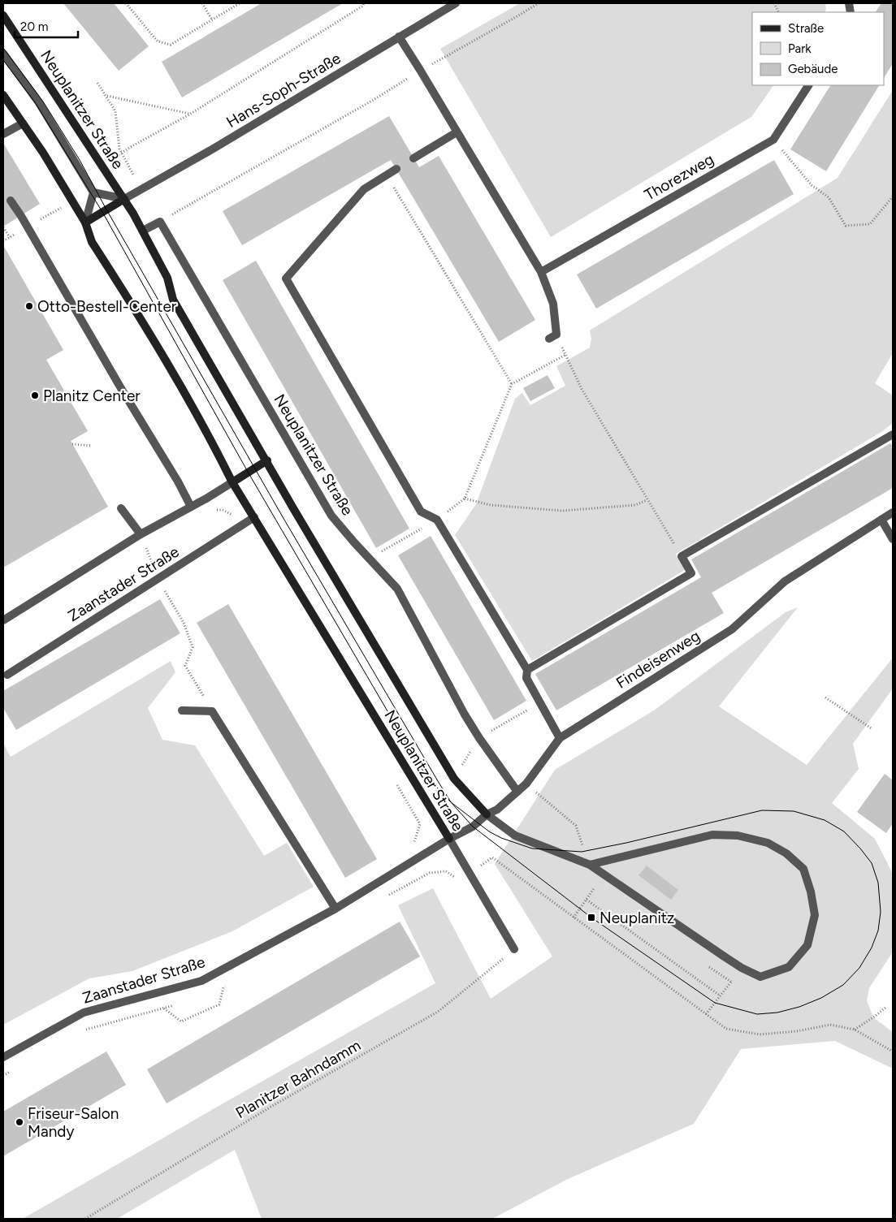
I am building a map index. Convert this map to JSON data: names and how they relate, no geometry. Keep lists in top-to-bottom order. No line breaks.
{"streets":{"street":["Hans-Soph-Straße","Neuplanitzer Straße","Thorezweg","Zaanstader Straße","Findeisenweg"],"path":["Planitzer Bahndamm"]},"crossings":[["Hans-Soph-Straße","Neuplanitzer Straße"],["Neuplanitzer Straße","Zaanstader Straße"],["Neuplanitzer Straße","Findeisenweg"],["Neuplanitzer Straße","Planitzer Bahndamm"],["Zaanstader Straße","Findeisenweg"]],"places":{"other":["Otto-Bestell-Center","Planitz Center","Friseur-Salon Mandy"],"transit":["Neuplanitz"]},"legend":["Straße","Park","Gebäude"],"scale_bar":"20 m"}
